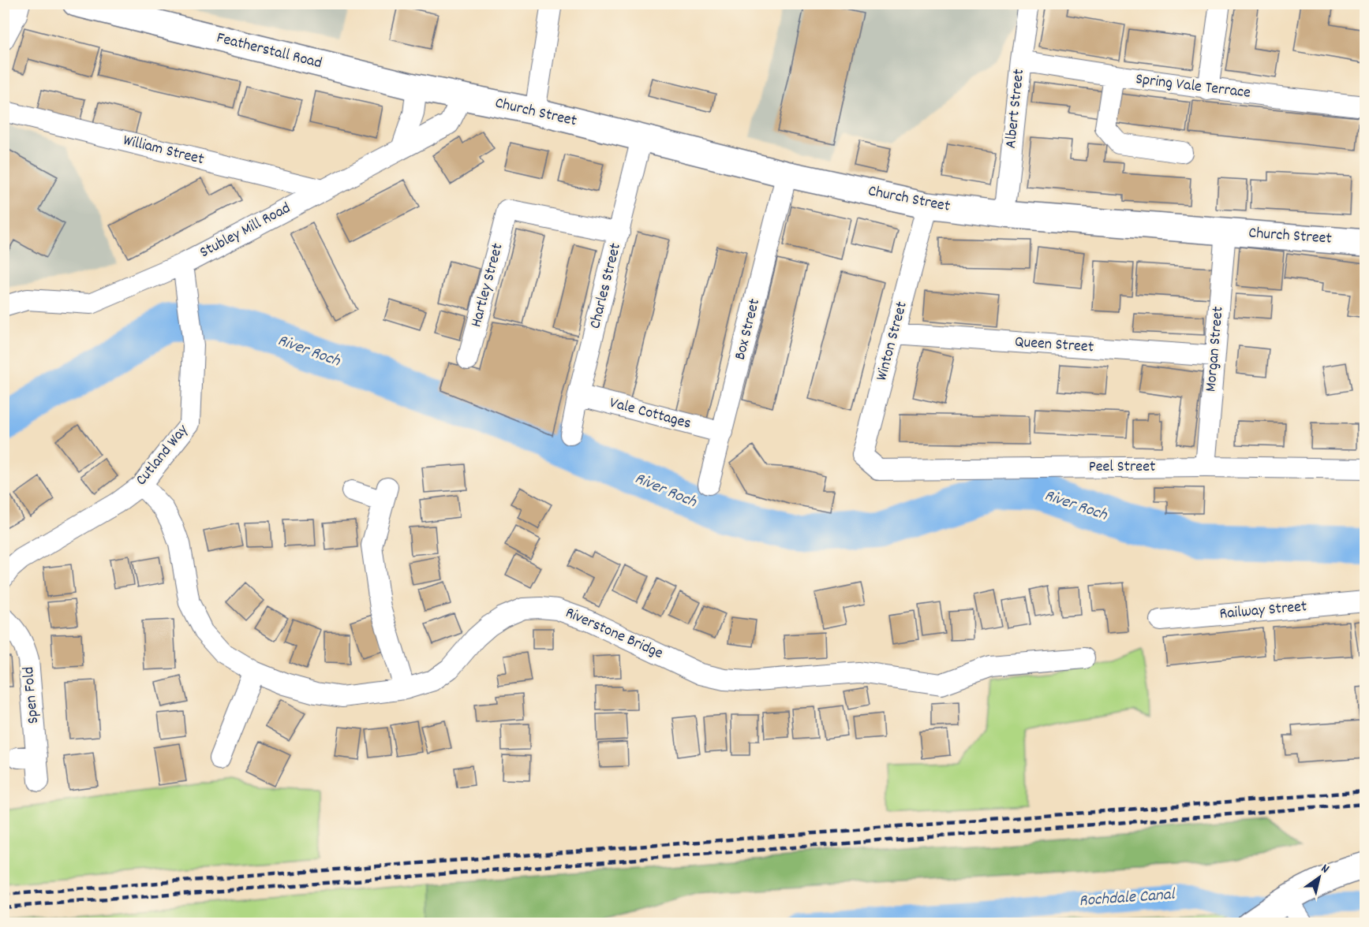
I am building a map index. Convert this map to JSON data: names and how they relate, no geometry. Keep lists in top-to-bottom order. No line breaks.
{"streets":{"main road":["Featherstall Road","Church Street"],"street":["Spring Vale Terrace","Albert Street","William Street","Stubley Mill Road","Hartley Street","Charles Street","Box Street","Winton Street","Queen Street","Morgan Street","Vale Cottages","Cutland Way","Peel Street","Railway Street","Riverstone Bridge","Spen Fold"]},"crossings":[["Featherstall Road","Church Street"],["Featherstall Road","Stubley Mill Road"],["Spring Vale Terrace","Albert Street"],["Albert Street","Church Street"],["Church Street","Stubley Mill Road"],["Church Street","Charles Street"],["Church Street","Box Street"],["Church Street","Winton Street"],["Church Street","Morgan Street"],["William Street","Stubley Mill Road"],["Stubley Mill Road","Cutland Way"],["Hartley Street","Charles Street"],["Charles Street","Vale Cottages"],["Box Street","Vale Cottages"],["Winton Street","Queen Street"],["Winton Street","Peel Street"],["Queen Street","Morgan Street"],["Morgan Street","Peel Street"],["Cutland Way","Riverstone Bridge"]],"water":["River Roch","Rochdale Canal"],"north":"top right"}
